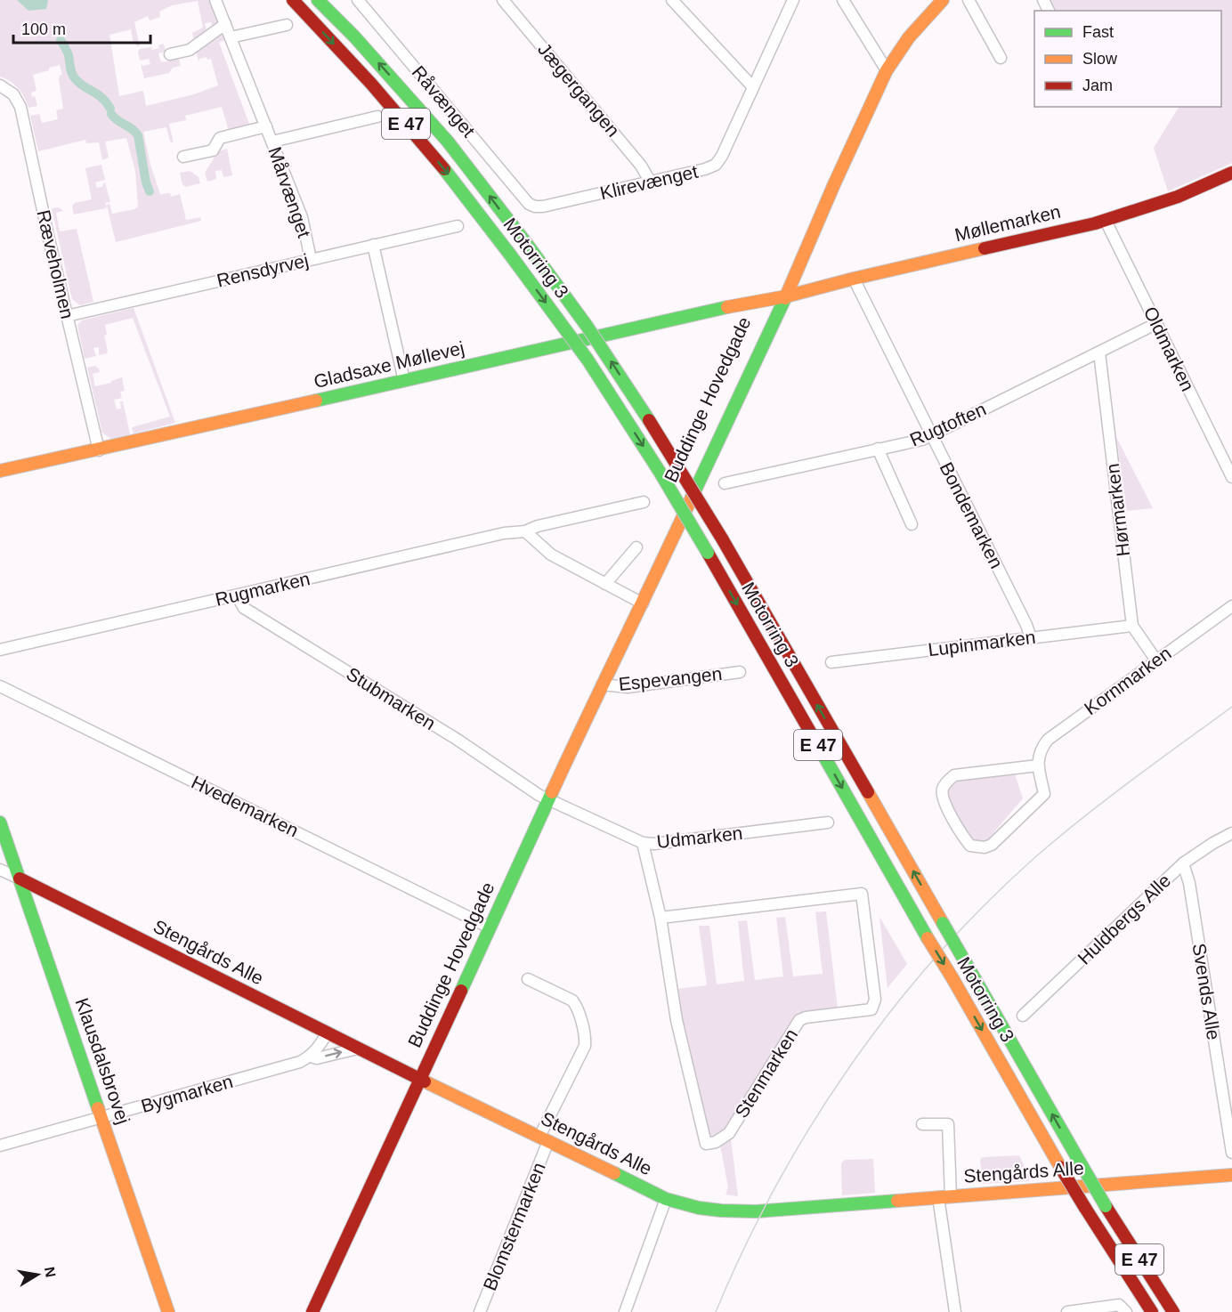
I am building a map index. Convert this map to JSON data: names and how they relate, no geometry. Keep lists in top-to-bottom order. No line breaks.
{"streets":{"main road":["E 47","Møllemarken","Motorring 3","Gladsaxe Møllevej","Buddinge Hovedgade","Stengårds Alle","Klausdalsbrovej"],"street":["Jægergangen","Råvænget","Klirevænget","Mårvænget","Ræveholmen","Rensdyrvej","Oldmarken","Rugtoften","Hørmarken","Bondemarken","Rugmarken","Lupinmarken","Espevangen","Kornmarken","Stubmarken","Hvedemarken","Udmarken","Huldbergs Alle","Svends Alle","Stenmarken","Bygmarken","Blomstermarken"]},"crossings":[["Jægergangen","Klirevænget"],["Råvænget","Klirevænget"],["Mårvænget","Rensdyrvej"],["Møllemarken","Oldmarken"],["Møllemarken","Gladsaxe Møllevej"],["Møllemarken","Buddinge Hovedgade"],["Møllemarken","Bondemarken"],["Ræveholmen","Rensdyrvej"],["Ræveholmen","Gladsaxe Møllevej"],["Oldmarken","Rugtoften"],["Gladsaxe Møllevej","Buddinge Hovedgade"],["Buddinge Hovedgade","Espevangen"],["Buddinge Hovedgade","Stubmarken"],["Buddinge Hovedgade","Hvedemarken"],["Buddinge Hovedgade","Udmarken"],["Buddinge Hovedgade","Stengårds Alle"],["Rugtoften","Hørmarken"],["Rugtoften","Bondemarken"],["Hørmarken","Lupinmarken"],["Hørmarken","Kornmarken"],["Bondemarken","Lupinmarken"],["Rugmarken","Stubmarken"],["Stubmarken","Udmarken"],["Udmarken","Stenmarken"],["Huldbergs Alle","Svends Alle"],["Stengårds Alle","Klausdalsbrovej"],["Stengårds Alle","Bygmarken"],["Stengårds Alle","Blomstermarken"],["Klausdalsbrovej","Bygmarken"]],"legend":["Fast","Slow","Jam"],"scale_bar":"100 m","north":"right"}
